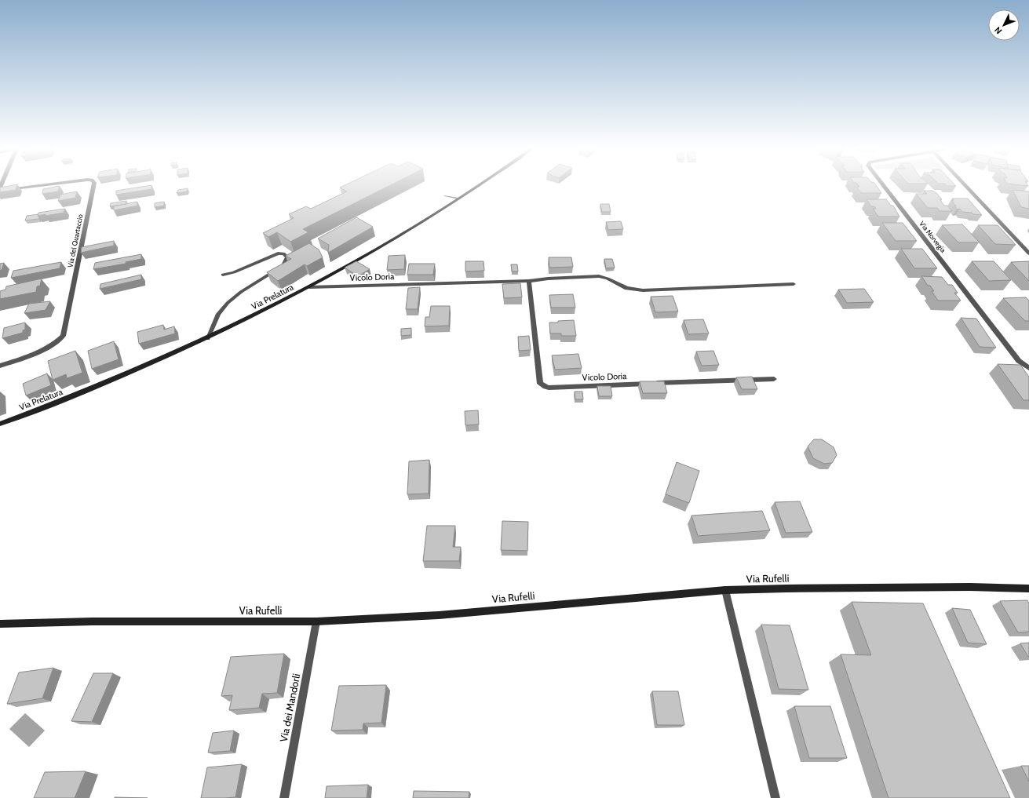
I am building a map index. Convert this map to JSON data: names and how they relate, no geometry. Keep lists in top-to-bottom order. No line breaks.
{"streets":{"street":["Via Norvegia","Via del Quartaccio","Vicolo Doria","Via Prelatura","Via Rufelli","Via dei Mandorli"]},"crossings":[["Vicolo Doria","Via Prelatura"],["Via Rufelli","Via dei Mandorli"]],"north":"bottom left"}
